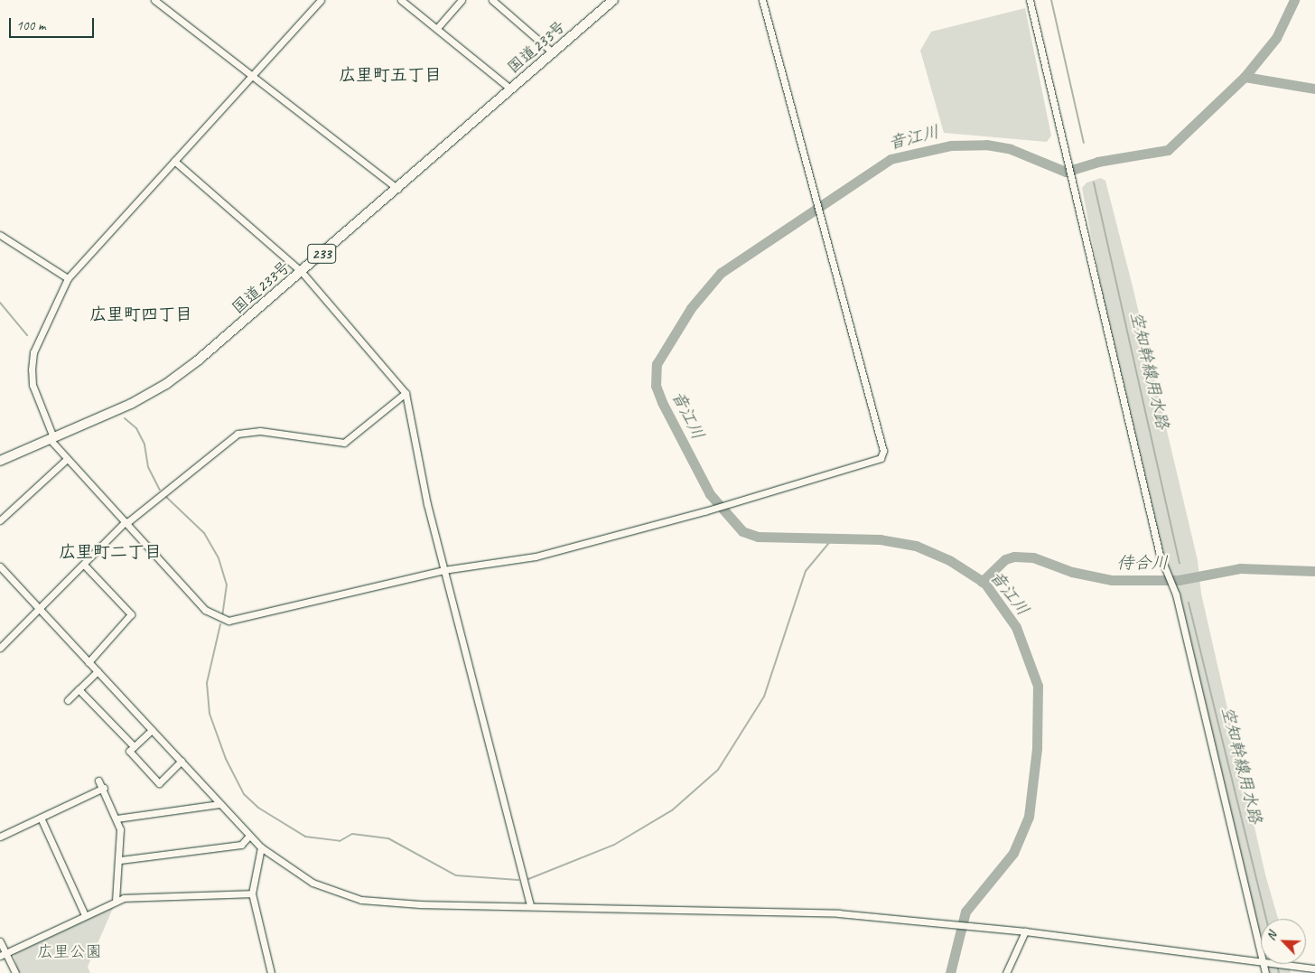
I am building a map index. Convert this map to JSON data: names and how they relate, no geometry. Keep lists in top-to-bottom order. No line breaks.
{"streets":{"highway":["国道233号","233"]},"districts":["広里町五丁目","広里町四丁目","広里町二丁目"],"water":["音江川","空知幹線用水路","侍合川"],"parks":["広里公園"],"scale_bar":"100 m","north":"top left"}
